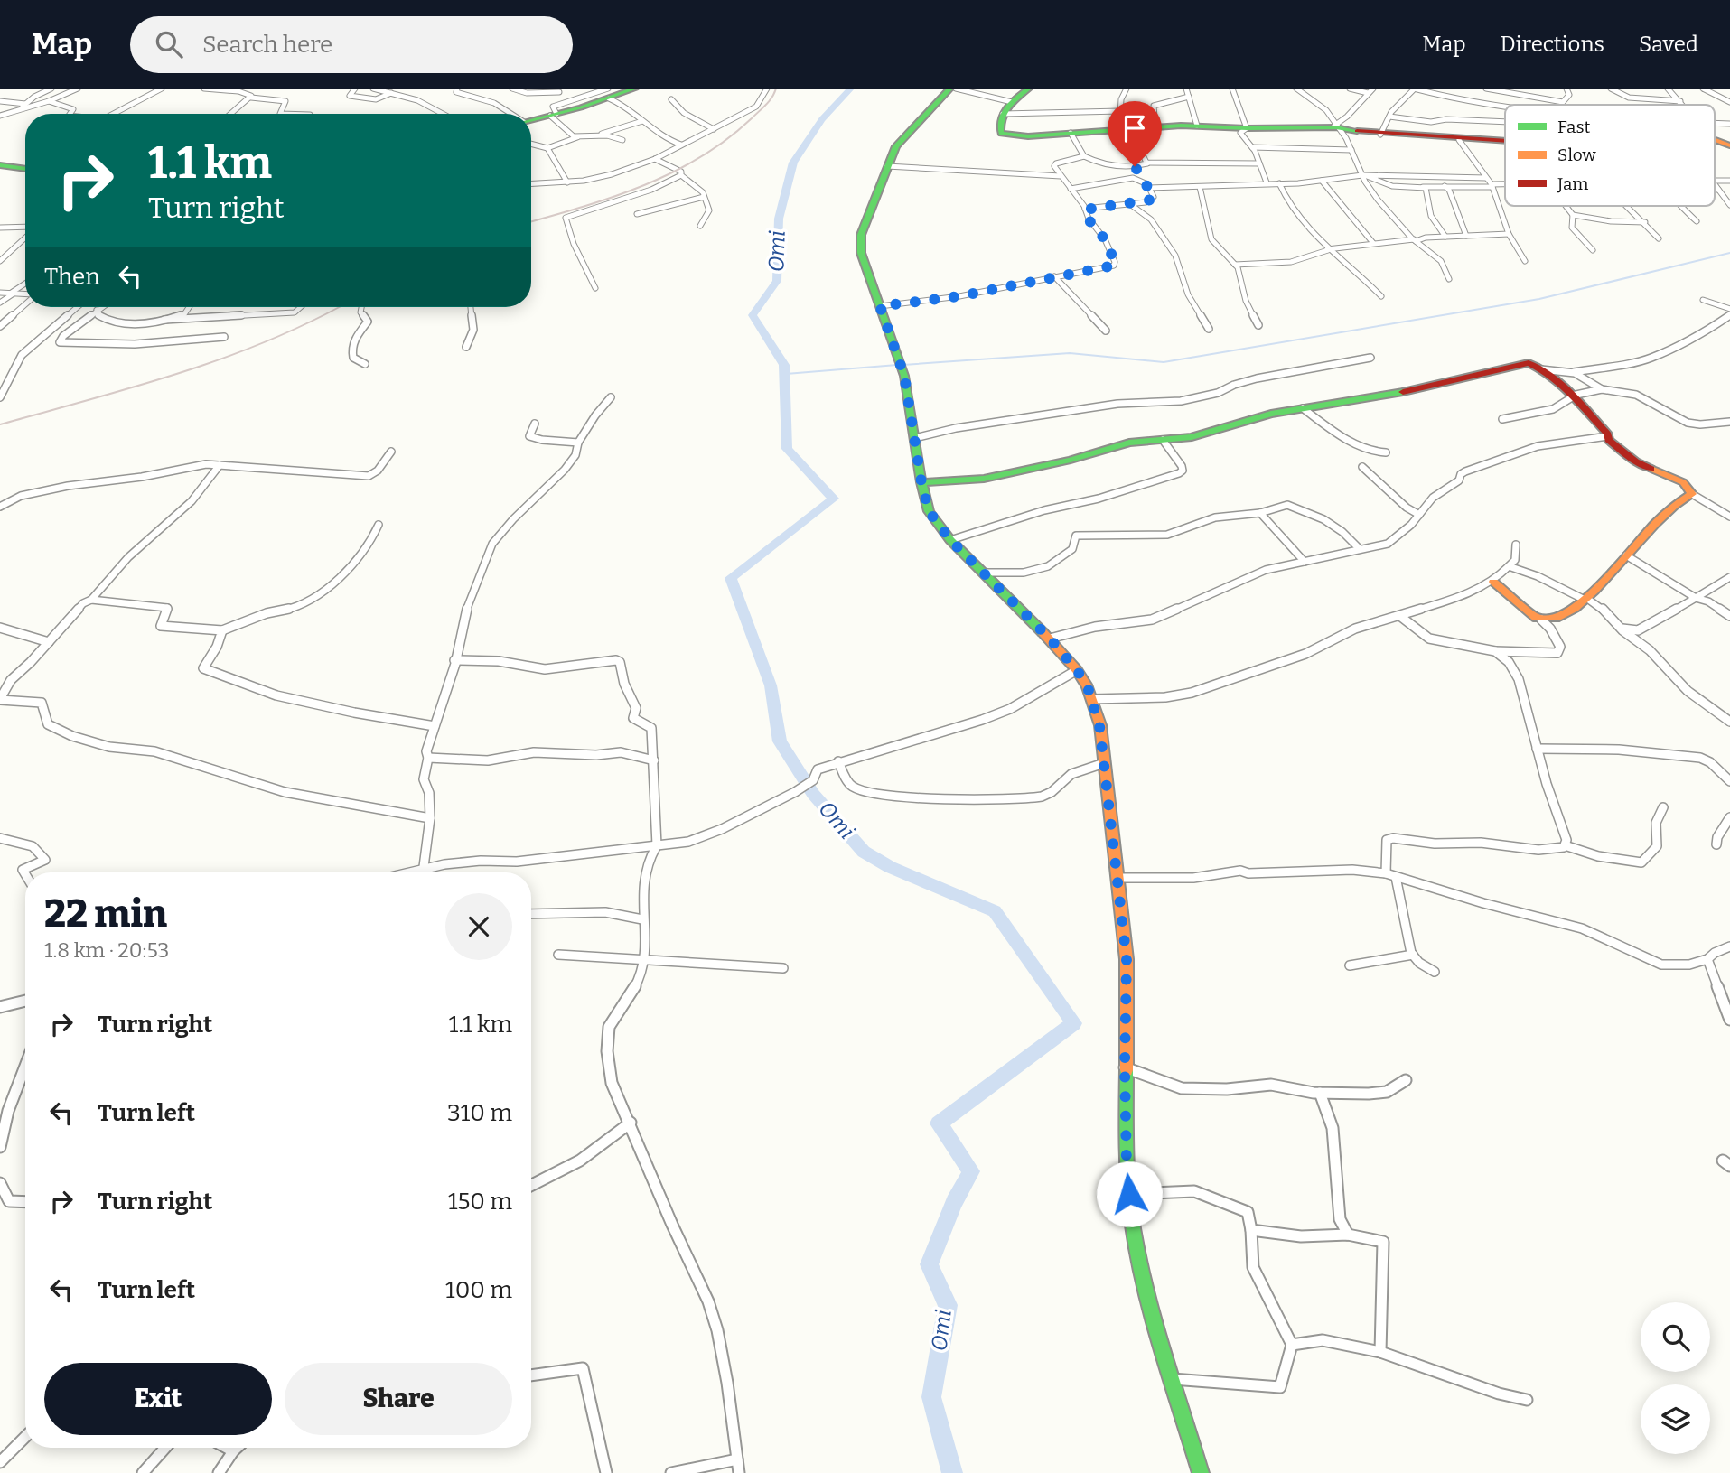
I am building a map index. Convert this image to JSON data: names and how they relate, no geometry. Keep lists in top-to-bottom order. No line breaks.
{"water":["Omi"],"legend":["Fast","Slow","Jam"],"page":{"header":"Map","search":"Search here","nav":["Map","Directions","Saved"],"turn":["1.1 km","Turn right"],"then":"Then","heading":["22 min","1.8 km · 20:53"],"list":[{"name":"Turn right","value":"1.1 km"},{"name":"Turn left","value":"310 m"},{"name":"Turn right","value":"150 m"},{"name":"Turn left","value":"100 m"}],"buttons":["Exit","Share"]}}
